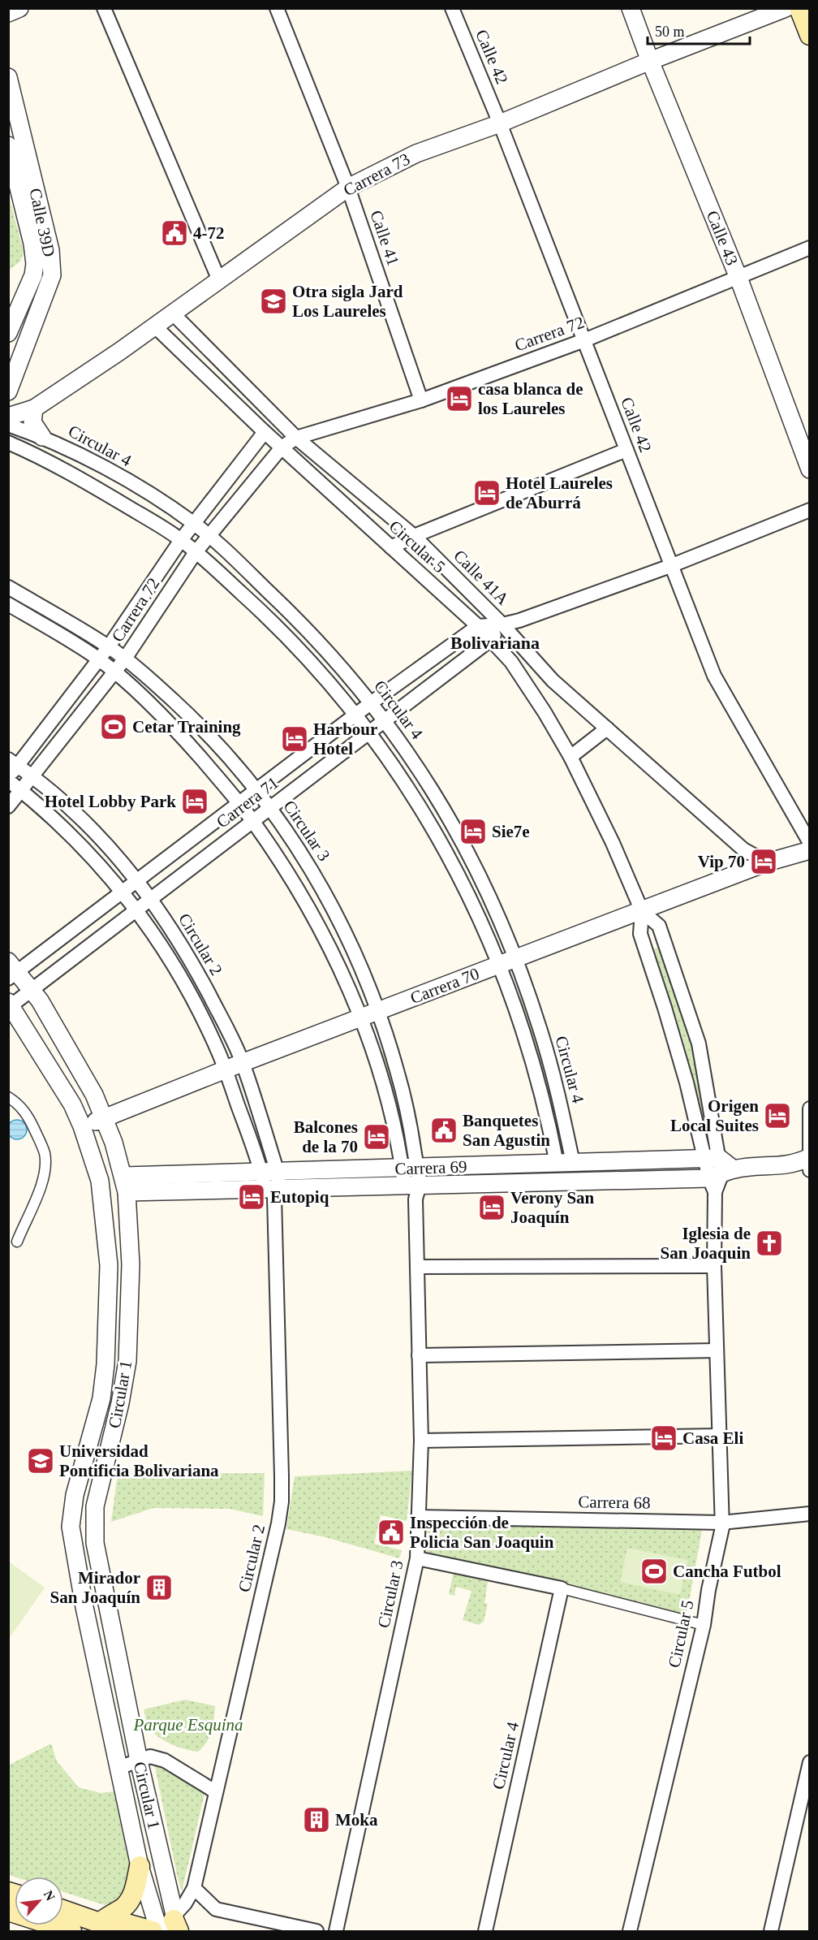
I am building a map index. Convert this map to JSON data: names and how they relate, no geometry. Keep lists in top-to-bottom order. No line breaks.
{"streets":{"street":["Calle 42","Carrera 73","Calle 39D","Calle 41","Calle 43","Carrera 72","Circular 4","Circular 5","Calle 41A","Carrera 71","Circular 3","Circular 2","Carrera 70","Carrera 69","Circular 1","Carrera 68"]},"crossings":[["Calle 42","Carrera 73"],["Calle 42","Carrera 72"],["Carrera 73","Calle 41"],["Carrera 73","Calle 43"],["Carrera 73","Circular 5"],["Carrera 73","Calle 41A"],["Calle 41","Carrera 72"],["Calle 43","Carrera 72"],["Carrera 72","Circular 4"],["Carrera 72","Circular 5"],["Carrera 72","Calle 41A"],["Carrera 72","Circular 3"],["Carrera 72","Circular 2"],["Circular 4","Carrera 71"],["Circular 4","Carrera 70"],["Circular 4","Carrera 69"],["Circular 5","Carrera 71"],["Circular 5","Carrera 70"],["Circular 5","Carrera 69"],["Circular 5","Carrera 68"],["Calle 41A","Carrera 71"],["Calle 41A","Carrera 70"],["Carrera 71","Circular 3"],["Carrera 71","Circular 2"],["Carrera 71","Circular 1"],["Circular 3","Carrera 70"],["Circular 3","Carrera 69"],["Circular 3","Carrera 68"],["Circular 2","Carrera 70"],["Circular 2","Carrera 69"],["Circular 2","Circular 1"],["Carrera 70","Circular 1"],["Carrera 69","Circular 1"]],"districts":["Bolivariana"],"parks":["Parque Esquina"],"places":{"public building":["4-72","Banquetes San Agustin","Inspección de Policia San Joaquin"],"school or university":["Otra sigla Jard Los Laureles","Universidad Pontificia Bolivariana"],"hotel":["casa blanca de los Laureles","Hotel Laureles de Aburrá","Harbour Hotel","Hotel Lobby Park","Sie7e","Vip 70","Origen Local Suites","Balcones de la 70","Eutopiq","Verony San Joaquín","Casa Eli"],"sports":["Cetar Training","Cancha Futbol"],"church":["Iglesia de San Joaquin"],"building":["Mirador San Joaquín","Moka"]},"scale_bar":"50 m","north":"top right"}
